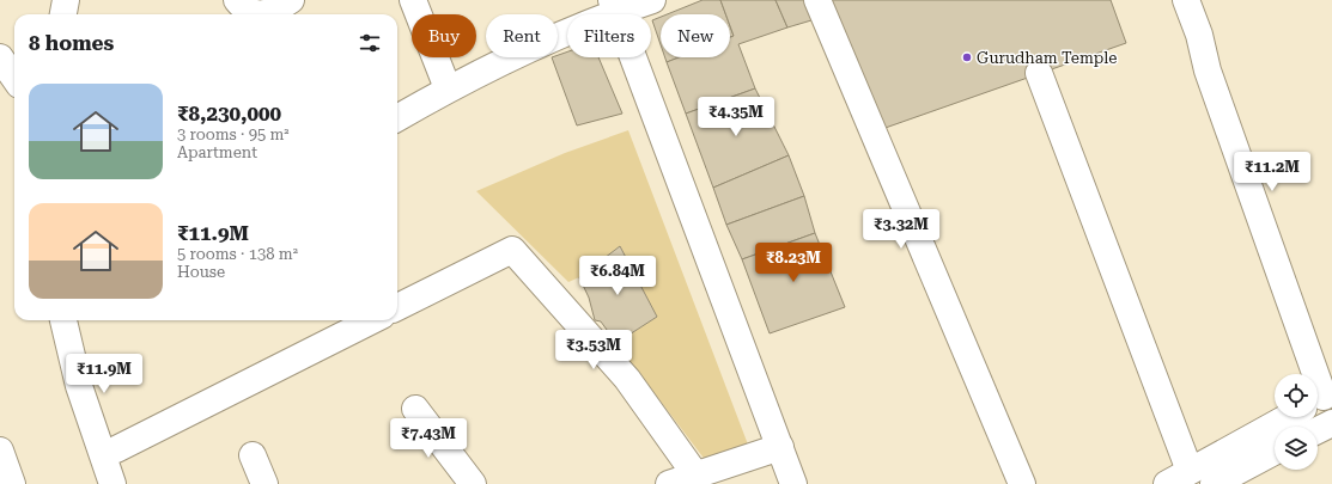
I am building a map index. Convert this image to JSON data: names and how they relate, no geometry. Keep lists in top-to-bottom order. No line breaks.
{"places":["Gurudham Temple"],"page":{"chip":["Buy","Rent","Filters","New"],"heading":"8 homes","list":[{"name":"₹8,230,000","note":"3 rooms · 95 m² · Apartment"},{"name":"₹11.9M","note":"5 rooms · 138 m² · House"}],"price":["₹4.35M","₹11.2M","₹3.32M","₹8.23M","₹6.84M","₹3.53M","₹11.9M","₹7.43M"]}}
